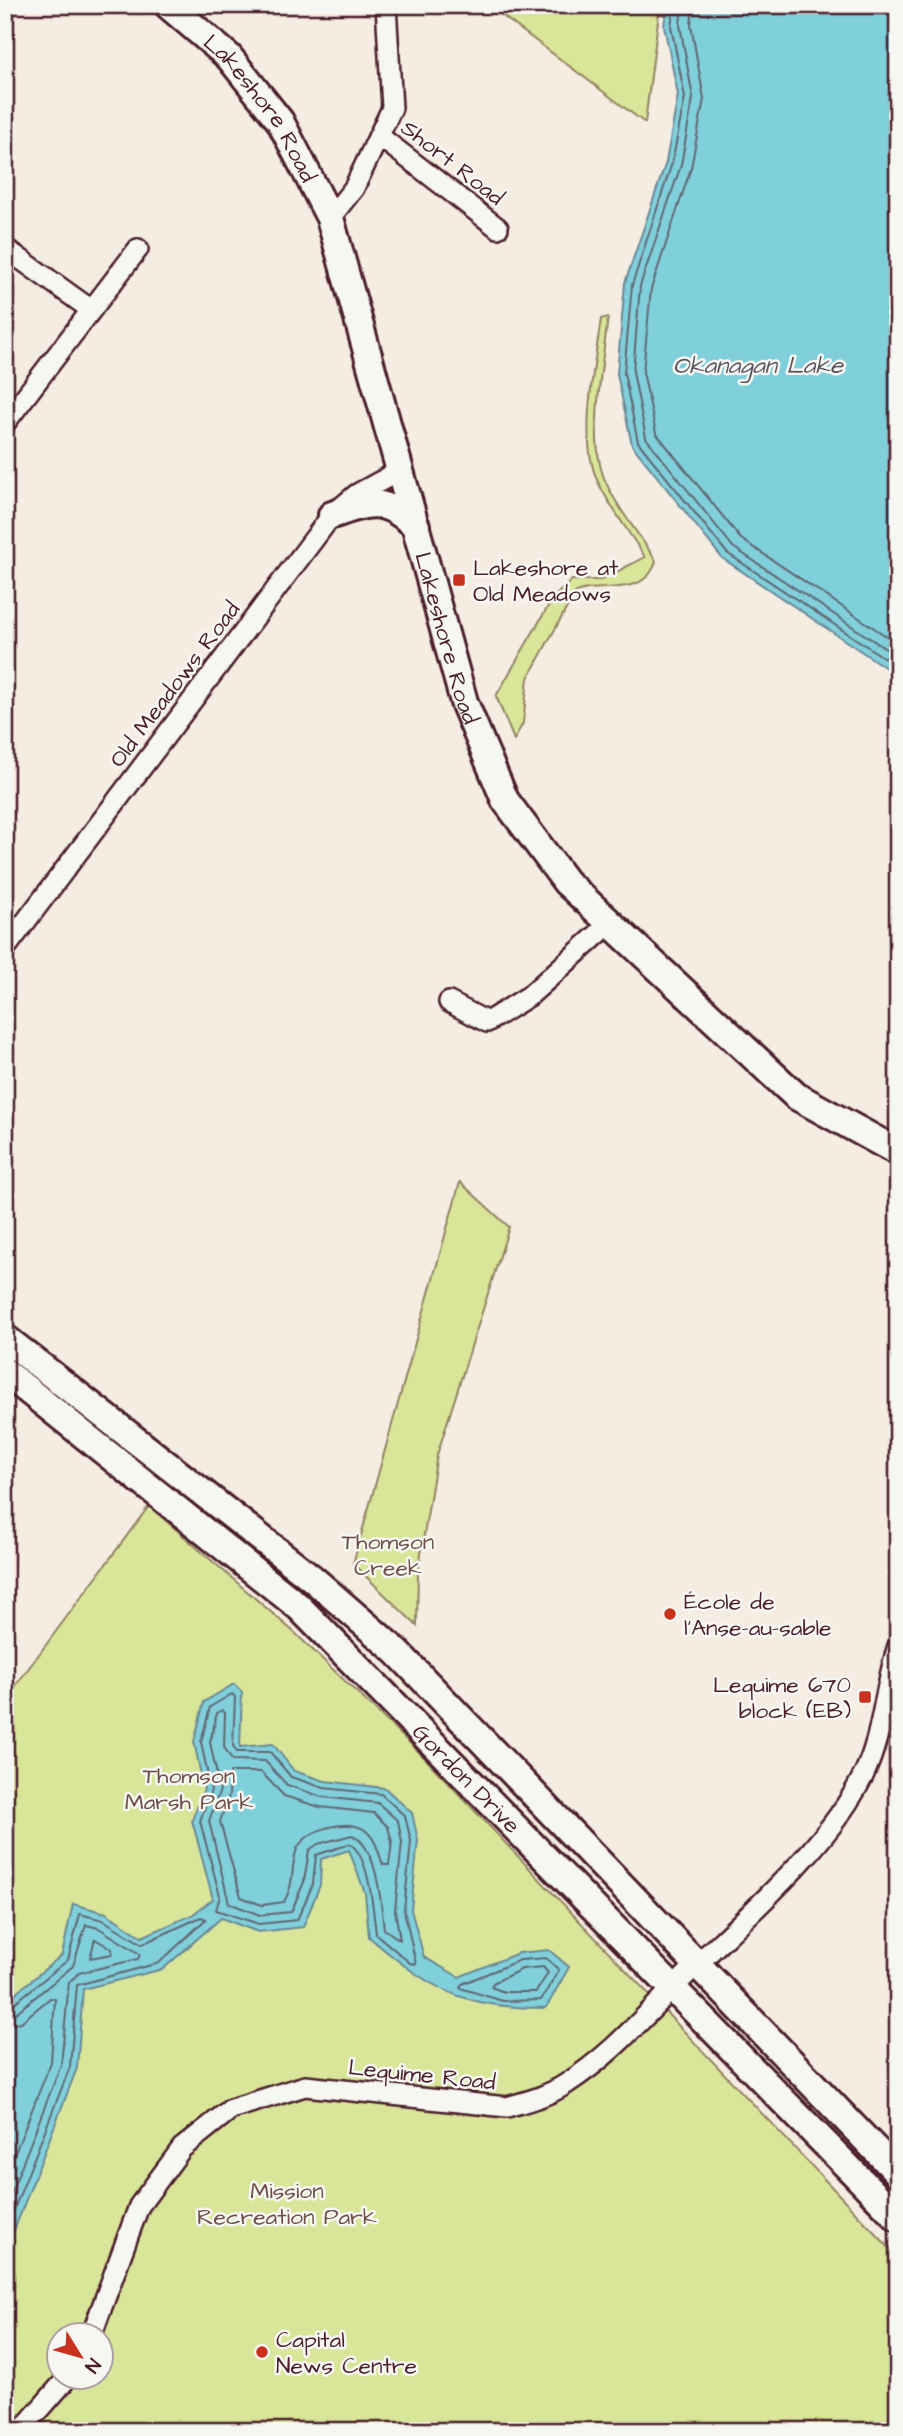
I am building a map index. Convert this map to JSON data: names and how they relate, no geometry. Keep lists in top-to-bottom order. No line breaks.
{"streets":{"main road":["Lakeshore Road","Gordon Drive"],"street":["Short Road","Old Meadows Road","Lequime Road"]},"crossings":[["Lakeshore Road","Old Meadows Road"],["Gordon Drive","Lequime Road"]],"water":["Okanagan Lake"],"parks":["Thomson Creek","Thomson Marsh Park","Mission Recreation Park"],"places":{"transit":["Lakeshore at Old Meadows","Lequime 670 block (EB)"],"other":["École de l'Anse-au-sable","Capital News Centre"]},"north":"bottom right"}
